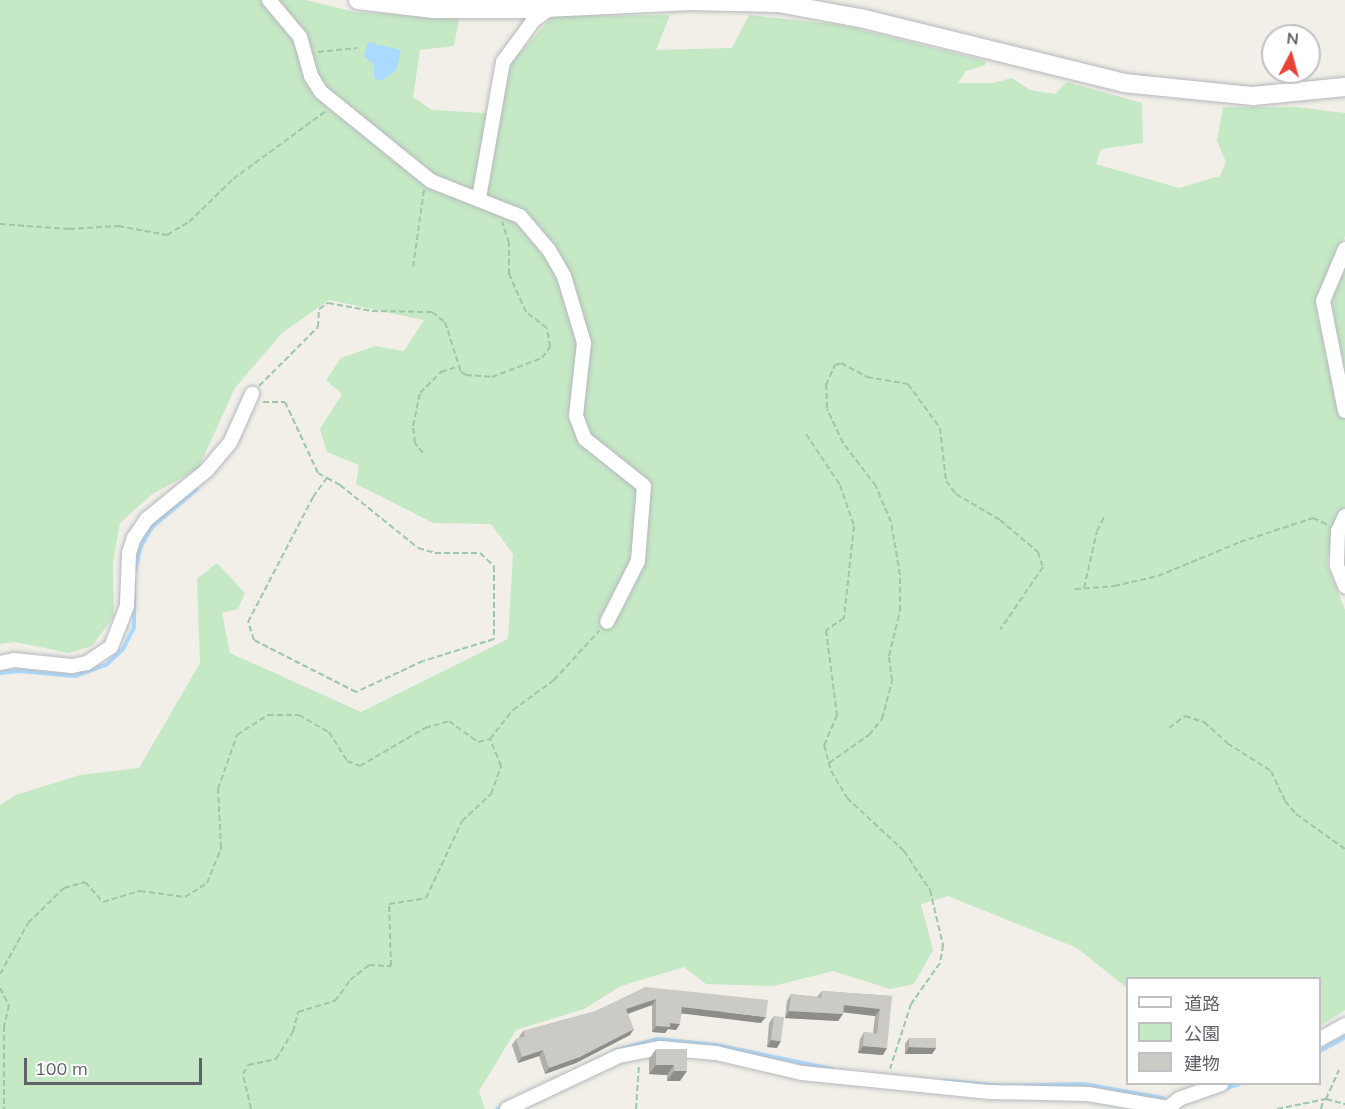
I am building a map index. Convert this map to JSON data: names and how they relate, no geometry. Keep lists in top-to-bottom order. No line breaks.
{"legend":["道路","公園","建物"],"scale_bar":"100 m","north":"top"}
